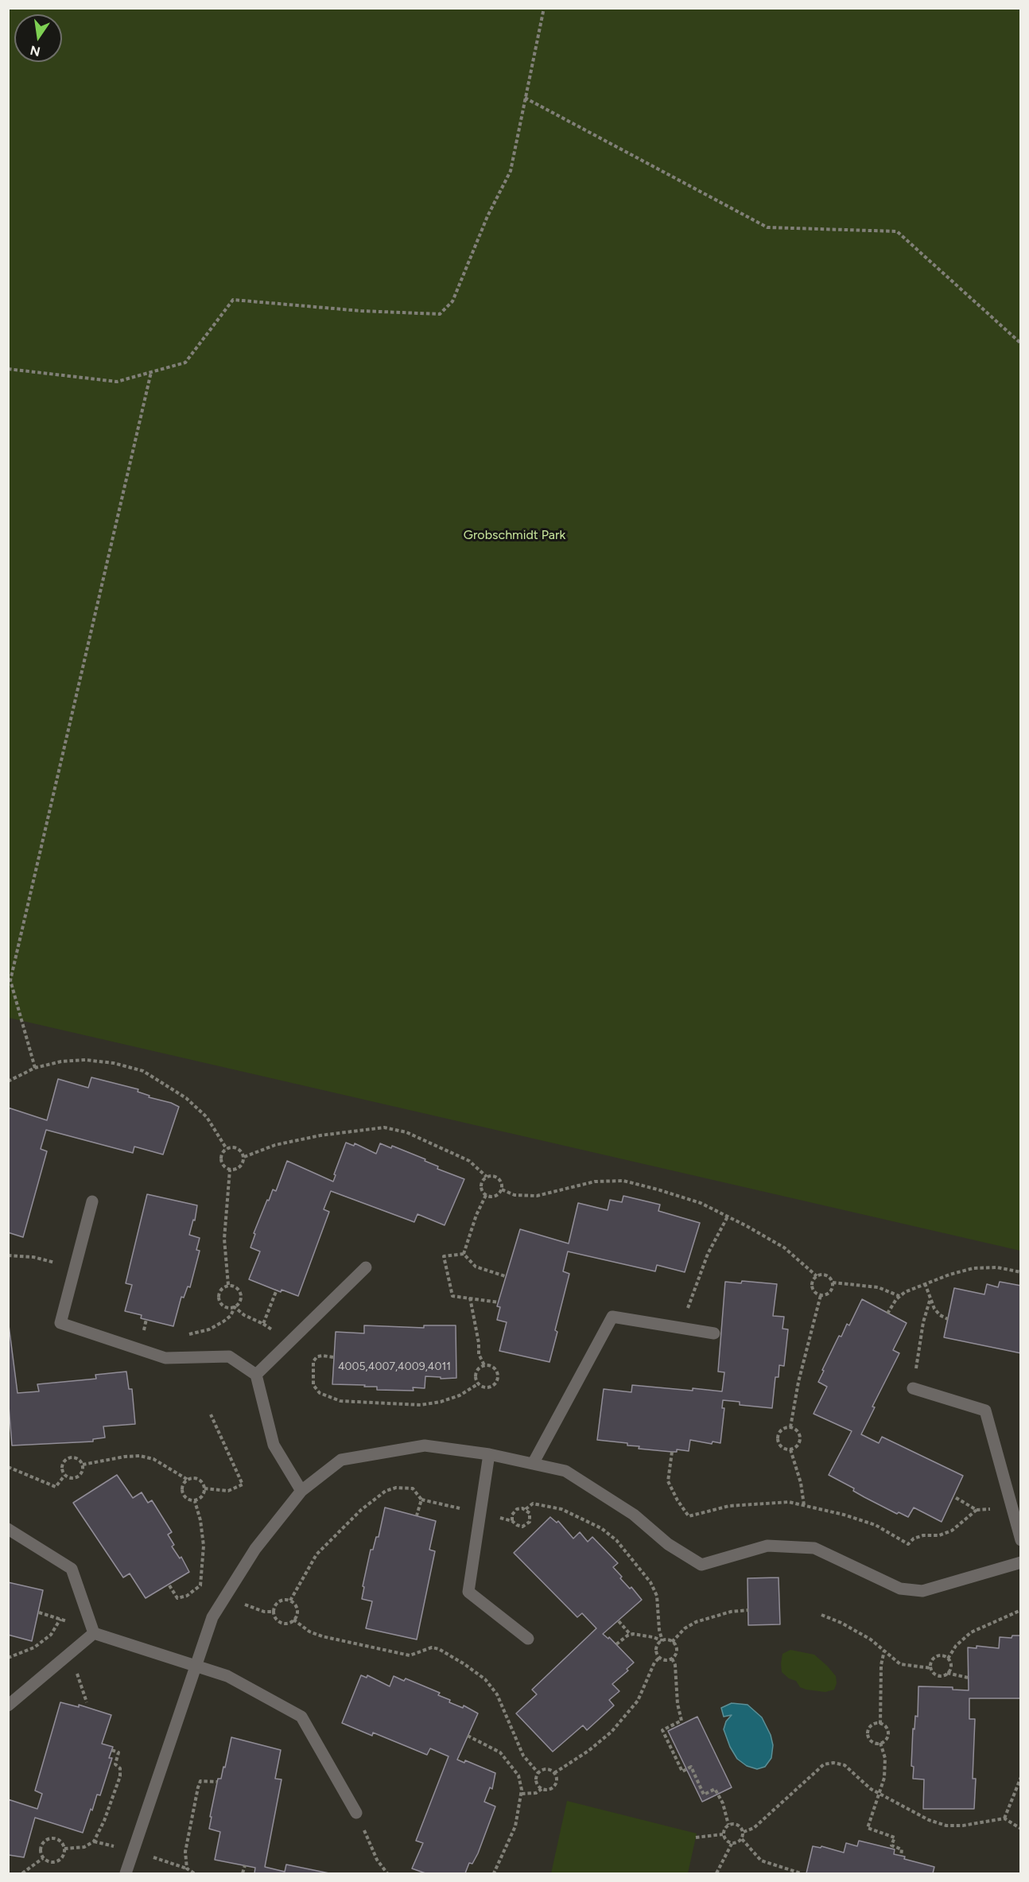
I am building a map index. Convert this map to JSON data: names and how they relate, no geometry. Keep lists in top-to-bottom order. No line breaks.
{"parks":["Grobschmidt Park"],"house_numbers":["4005,4007,4009,4011"],"north":"bottom"}
